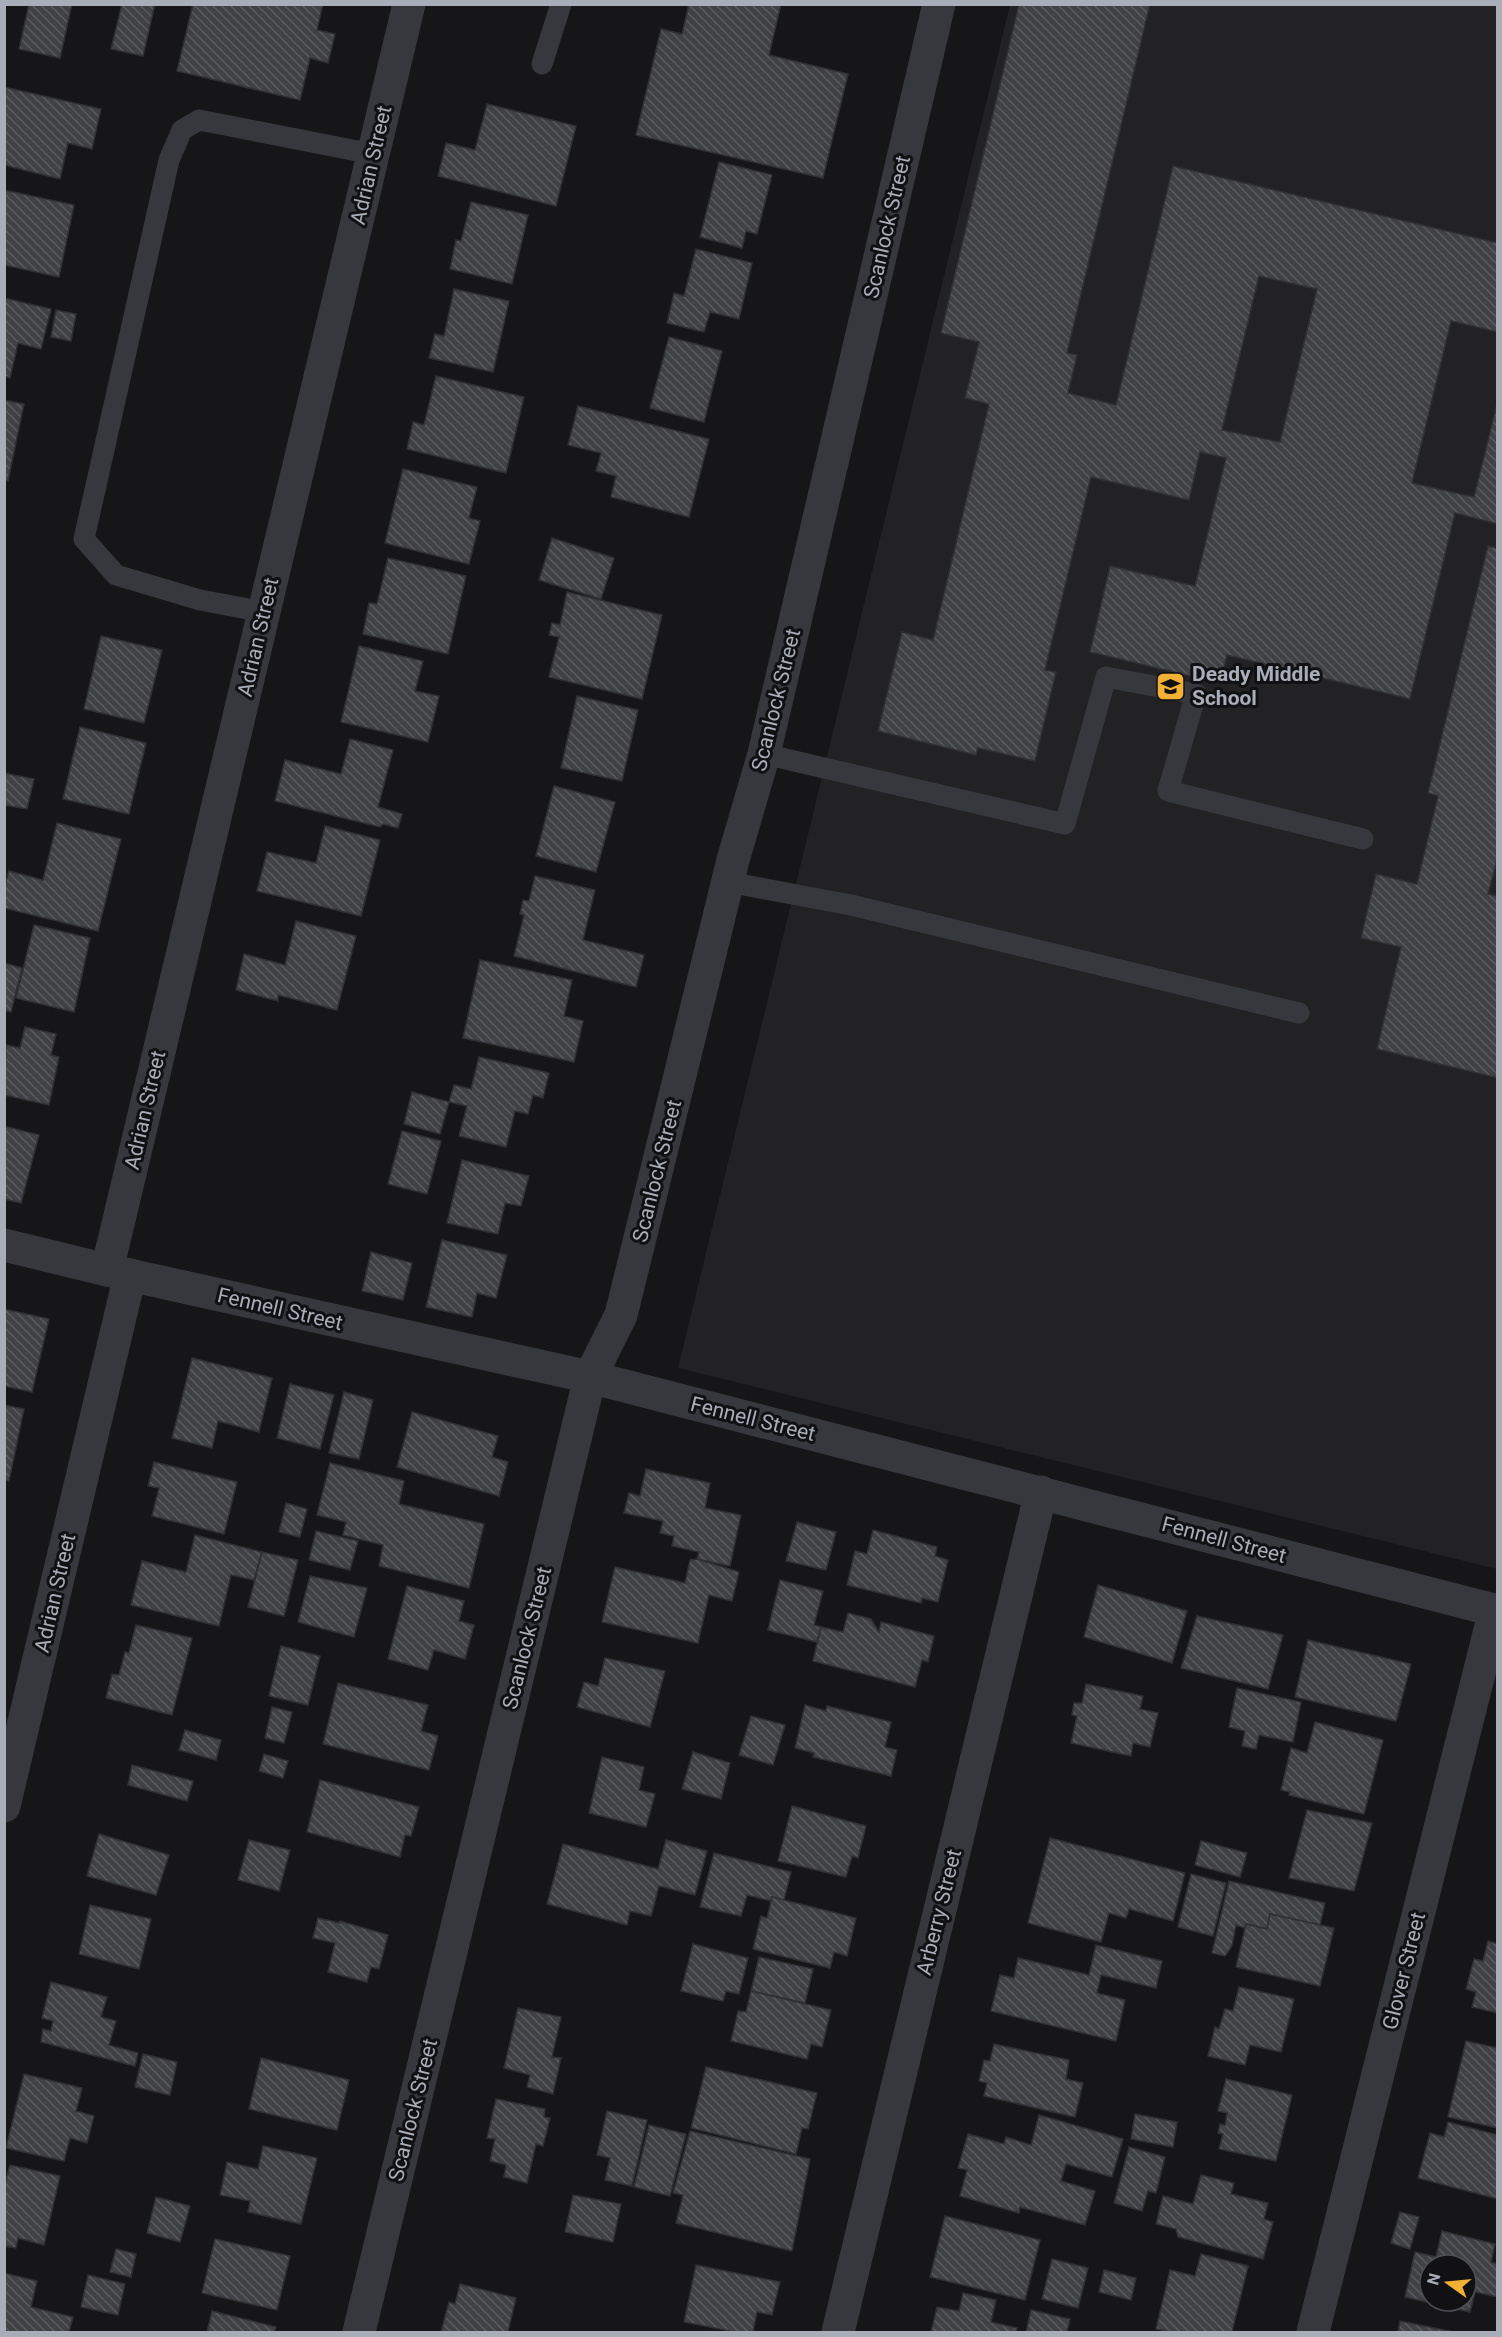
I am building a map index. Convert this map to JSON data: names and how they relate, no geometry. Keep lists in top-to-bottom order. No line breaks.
{"streets":{"street":["Adrian Street","Scanlock Street","Fennell Street","Arberry Street","Glover Street"]},"crossings":[["Adrian Street","Fennell Street"],["Scanlock Street","Fennell Street"],["Fennell Street","Arberry Street"],["Fennell Street","Glover Street"]],"places":{"school or university":["Deady Middle School"]},"north":"left"}
